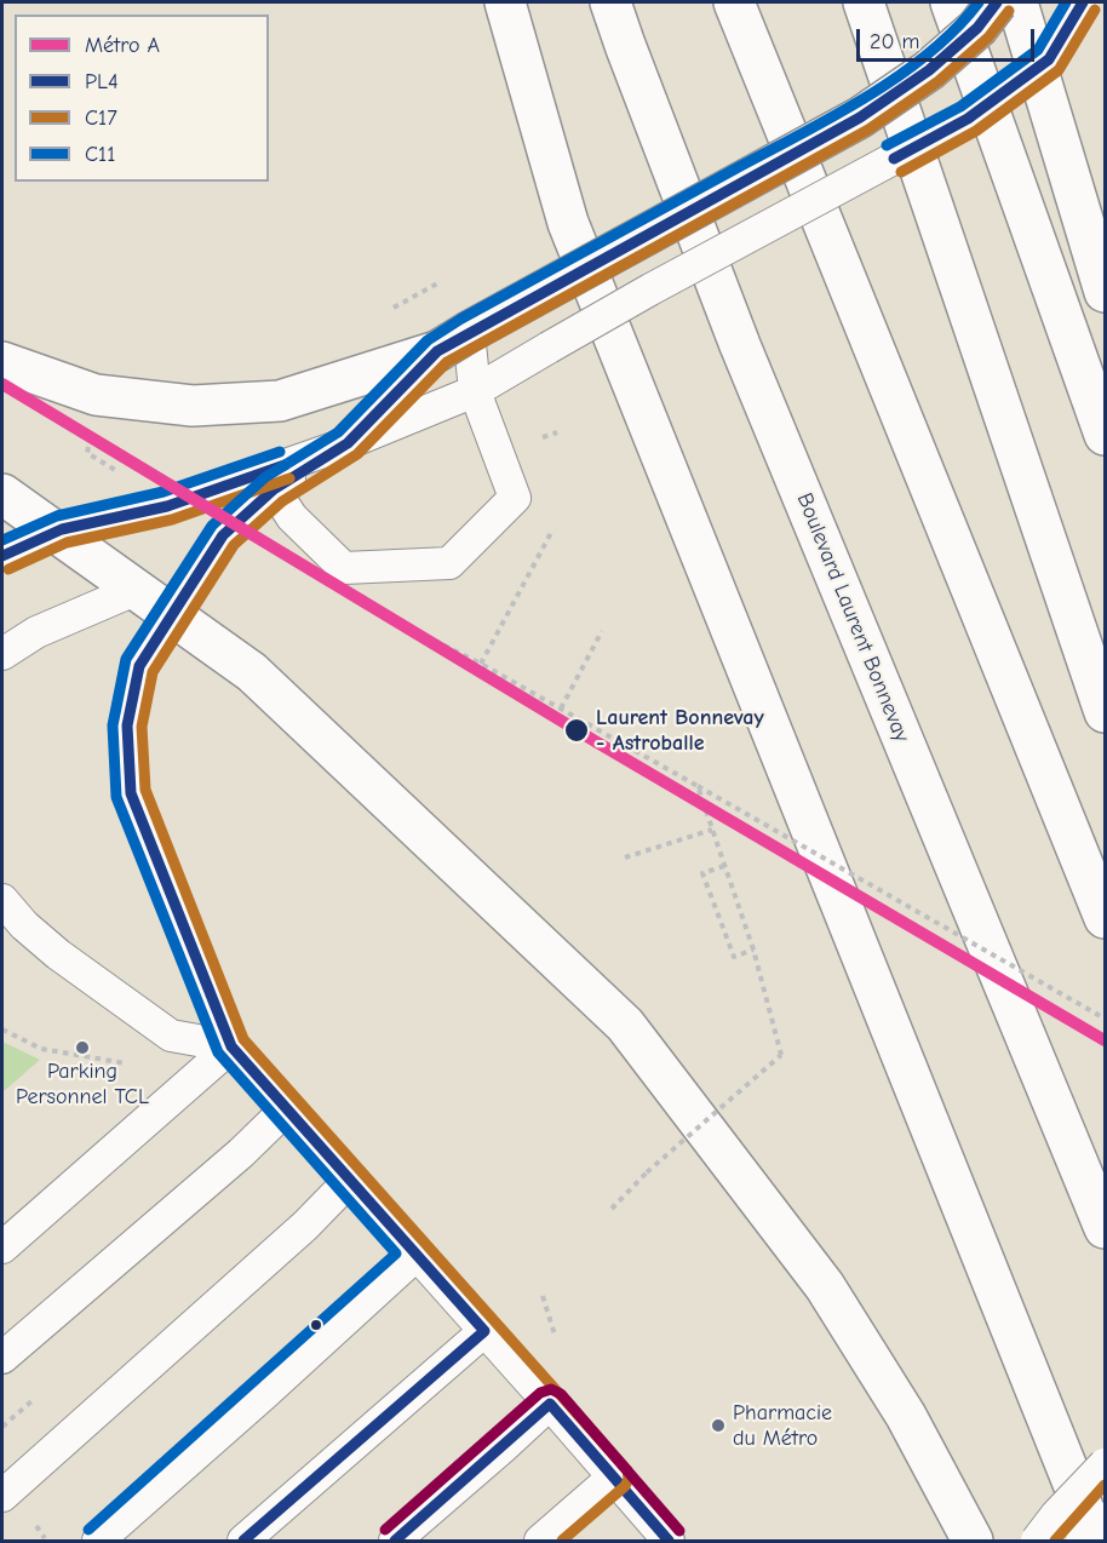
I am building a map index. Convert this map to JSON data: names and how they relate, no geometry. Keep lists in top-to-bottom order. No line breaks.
{"streets":{"main road":["Boulevard Laurent Bonnevay"]},"places":["Laurent Bonnevay - Astroballe","Parking Personnel TCL","Pharmacie du Métro"],"lines":["transit line PL4","transit line C11","transit line C17","metro line A"],"legend":["Métro A","PL4","C17","C11"],"scale_bar":"20 m"}
